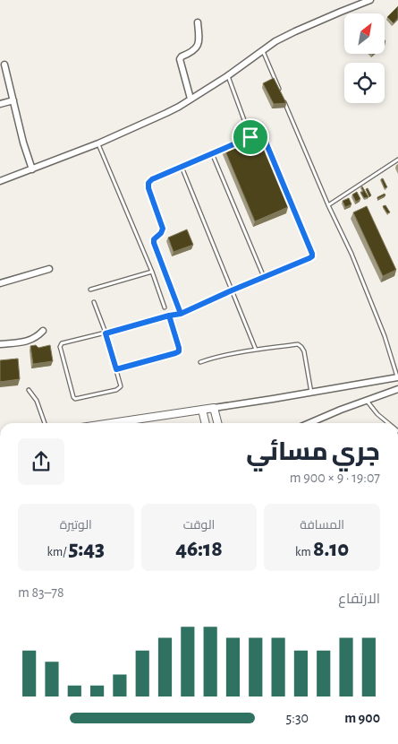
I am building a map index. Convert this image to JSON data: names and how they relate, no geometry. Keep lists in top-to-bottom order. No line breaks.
{"north":"top right","page":{"heading":["جري مسائي","19:07 · 9 × 900 m"],"stats":[["المسافة","8.10 km"],["الوقت","46:18"],["الوتيرة","5:43 /km"]],"chart":["الارتفاع","78–83 m"],"list":[{"name":"900 m","note":"5:30"}]}}
